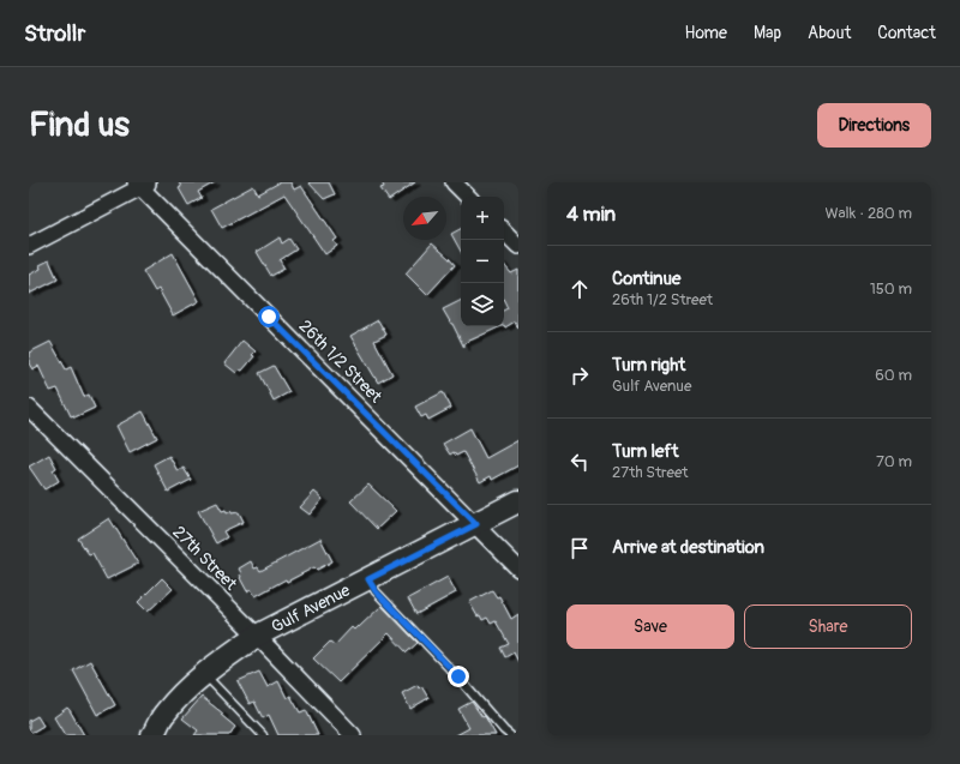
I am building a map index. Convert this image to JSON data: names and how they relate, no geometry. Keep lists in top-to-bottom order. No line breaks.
{"streets":{"street":["26th 1/2 Street","27th Street","Gulf Avenue"]},"crossings":[["26th 1/2 Street","Gulf Avenue"],["27th Street","Gulf Avenue"]],"north":"bottom left","page":{"header":"Strollr","nav":["Home","Map","About","Contact"],"buttons":["Directions",["Save","Share"]],"title":"Find us","heading":["4 min","Walk · 280 m"],"map_buttons":["+","−"],"list":[["Continue","26th 1/2 Street","150 m"],["Turn right","Gulf Avenue","60 m"],["Turn left","27th Street","70 m"],"Arrive at destination"]}}
